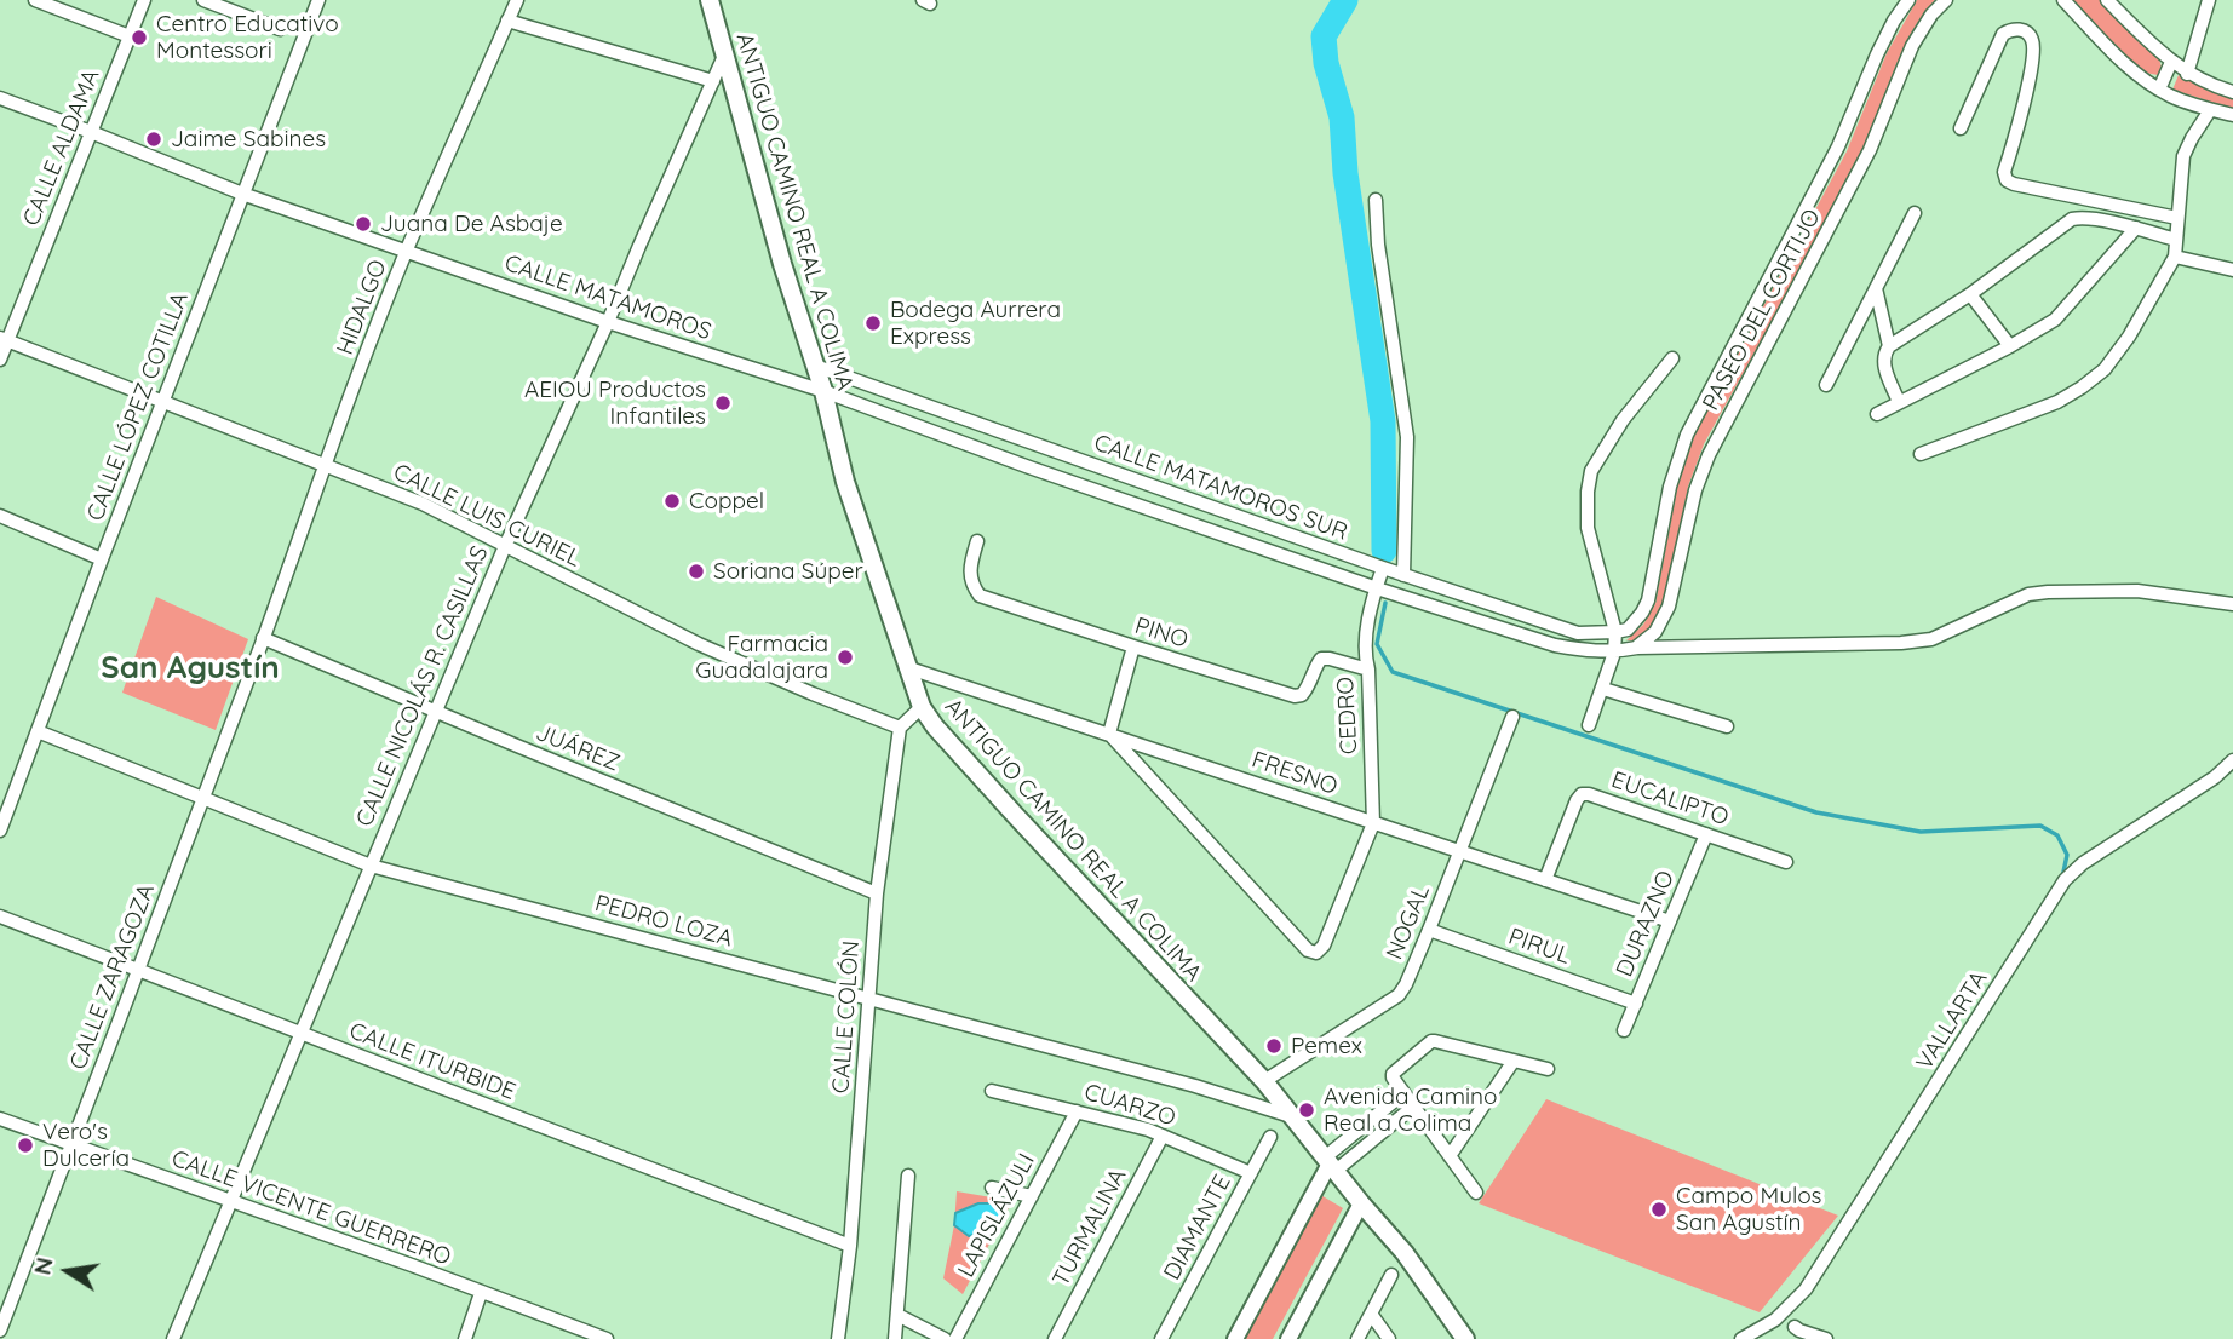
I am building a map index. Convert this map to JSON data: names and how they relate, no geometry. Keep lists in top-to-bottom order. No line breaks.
{"streets":{"main road":["ANTIGUO CAMINO REAL A COLIMA"],"street":["CALLE ALDAMA","CALLE MATAMOROS","HIDALGO","PASEO DEL CORTIJO","CALLE LÓPEZ COTILLA","CALLE MATAMOROS SUR","CALLE LUIS CURIEL","PINO","CALLE NICOLÁS R. CASILLAS","CEDRO","JUÁREZ","FRESNO","EUCALIPTO","PEDRO LOZA","NOGAL","DURAZNO","PIRUL","CALLE ZARAGOZA","CALLE COLÓN","VALLARTA","CALLE ITURBIDE","CUARZO","CALLE VICENTE GUERRERO","LAPISLÁZULI","TURMALINA","DIAMANTE"]},"crossings":[["CALLE ALDAMA","CALLE MATAMOROS"],["CALLE ALDAMA","CALLE LUIS CURIEL"],["ANTIGUO CAMINO REAL A COLIMA","CALLE MATAMOROS"],["ANTIGUO CAMINO REAL A COLIMA","CALLE MATAMOROS SUR"],["ANTIGUO CAMINO REAL A COLIMA","CALLE NICOLÁS R. CASILLAS"],["ANTIGUO CAMINO REAL A COLIMA","FRESNO"],["ANTIGUO CAMINO REAL A COLIMA","PEDRO LOZA"],["ANTIGUO CAMINO REAL A COLIMA","NOGAL"],["CALLE MATAMOROS","HIDALGO"],["CALLE MATAMOROS","CALLE LÓPEZ COTILLA"],["CALLE MATAMOROS","CALLE MATAMOROS SUR"],["CALLE MATAMOROS","CALLE NICOLÁS R. CASILLAS"],["HIDALGO","CALLE LUIS CURIEL"],["HIDALGO","JUÁREZ"],["HIDALGO","CALLE ZARAGOZA"],["PASEO DEL CORTIJO","CALLE MATAMOROS SUR"],["CALLE LÓPEZ COTILLA","CALLE LUIS CURIEL"],["CALLE LÓPEZ COTILLA","PEDRO LOZA"],["CALLE MATAMOROS SUR","CEDRO"],["CALLE LUIS CURIEL","CALLE NICOLÁS R. CASILLAS"],["CALLE LUIS CURIEL","CALLE COLÓN"],["PINO","CEDRO"],["CALLE NICOLÁS R. CASILLAS","JUÁREZ"],["CALLE NICOLÁS R. CASILLAS","PEDRO LOZA"],["CALLE NICOLÁS R. CASILLAS","CALLE ITURBIDE"],["CALLE NICOLÁS R. CASILLAS","CALLE VICENTE GUERRERO"],["CEDRO","FRESNO"],["JUÁREZ","CALLE ZARAGOZA"],["JUÁREZ","CALLE COLÓN"],["FRESNO","EUCALIPTO"],["FRESNO","NOGAL"],["FRESNO","DURAZNO"],["EUCALIPTO","DURAZNO"],["PEDRO LOZA","CALLE ZARAGOZA"],["PEDRO LOZA","CALLE COLÓN"],["NOGAL","PIRUL"],["DURAZNO","PIRUL"],["CALLE ZARAGOZA","CALLE ITURBIDE"],["CALLE ZARAGOZA","CALLE VICENTE GUERRERO"],["CALLE COLÓN","CALLE ITURBIDE"],["CUARZO","LAPISLÁZULI"],["CUARZO","TURMALINA"],["CUARZO","DIAMANTE"]],"districts":["San Agustín"],"places":["Centro Educativo Montessori","Jaime Sabines","Juana De Asbaje","Bodega Aurrera Express","AEIOU Productos Infantiles","Coppel","Soriana Súper","Farmacia Guadalajara","Pemex","Avenida Camino Real a Colima","Vero's Dulcería","Campo Mulos San Agustín"],"north":"left"}
